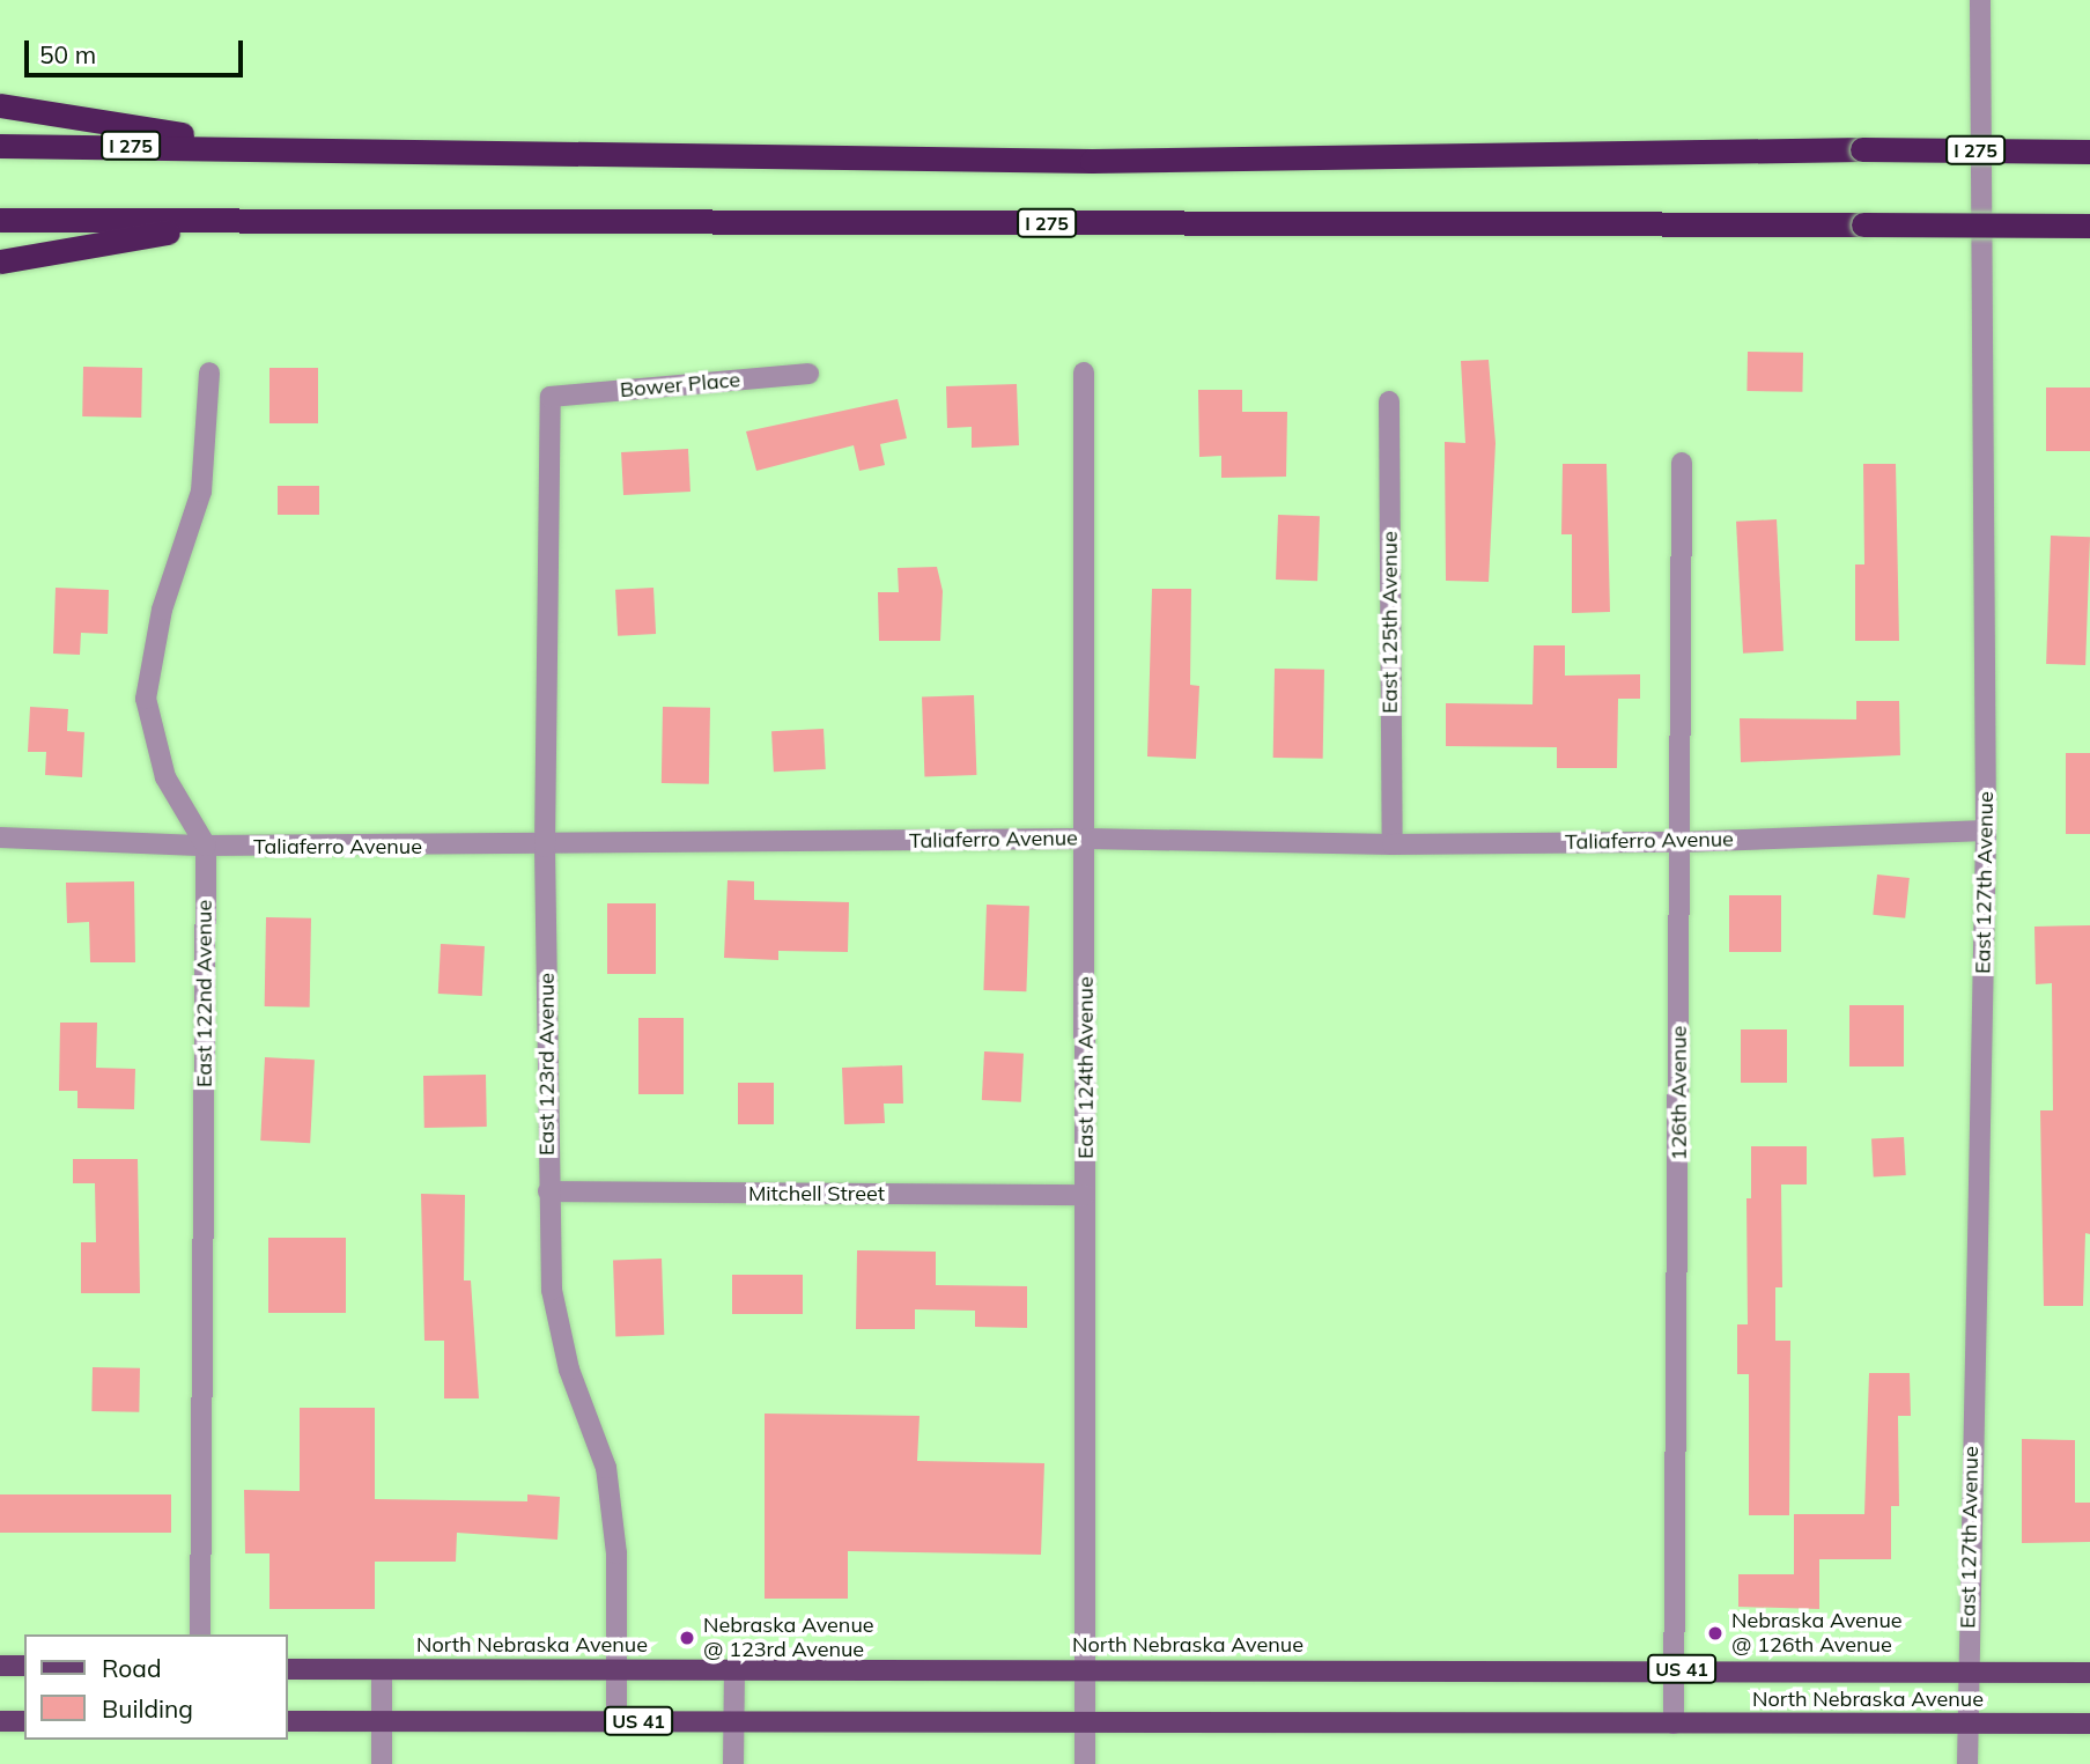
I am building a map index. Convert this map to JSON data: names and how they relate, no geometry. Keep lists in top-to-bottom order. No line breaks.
{"streets":{"highway":["I 275"],"main road":["North Nebraska Avenue","US 41"],"street":["Bower Place","East 125th Avenue","Taliaferro Avenue","East 127th Avenue","East 122nd Avenue","East 123rd Avenue","East 124th Avenue","126th Avenue","Mitchell Street"]},"crossings":[["Bower Place","East 123rd Avenue"],["East 125th Avenue","Taliaferro Avenue"],["Taliaferro Avenue","East 127th Avenue"],["Taliaferro Avenue","East 122nd Avenue"],["Taliaferro Avenue","East 123rd Avenue"],["Taliaferro Avenue","East 124th Avenue"],["Taliaferro Avenue","126th Avenue"],["East 127th Avenue","North Nebraska Avenue"],["East 123rd Avenue","Mitchell Street"],["East 123rd Avenue","North Nebraska Avenue"],["East 124th Avenue","Mitchell Street"],["East 124th Avenue","North Nebraska Avenue"],["126th Avenue","North Nebraska Avenue"]],"places":["Nebraska Avenue @ 126th Avenue","Nebraska Avenue @ 123rd Avenue"],"legend":["Road","Building"],"scale_bar":"50 m"}
